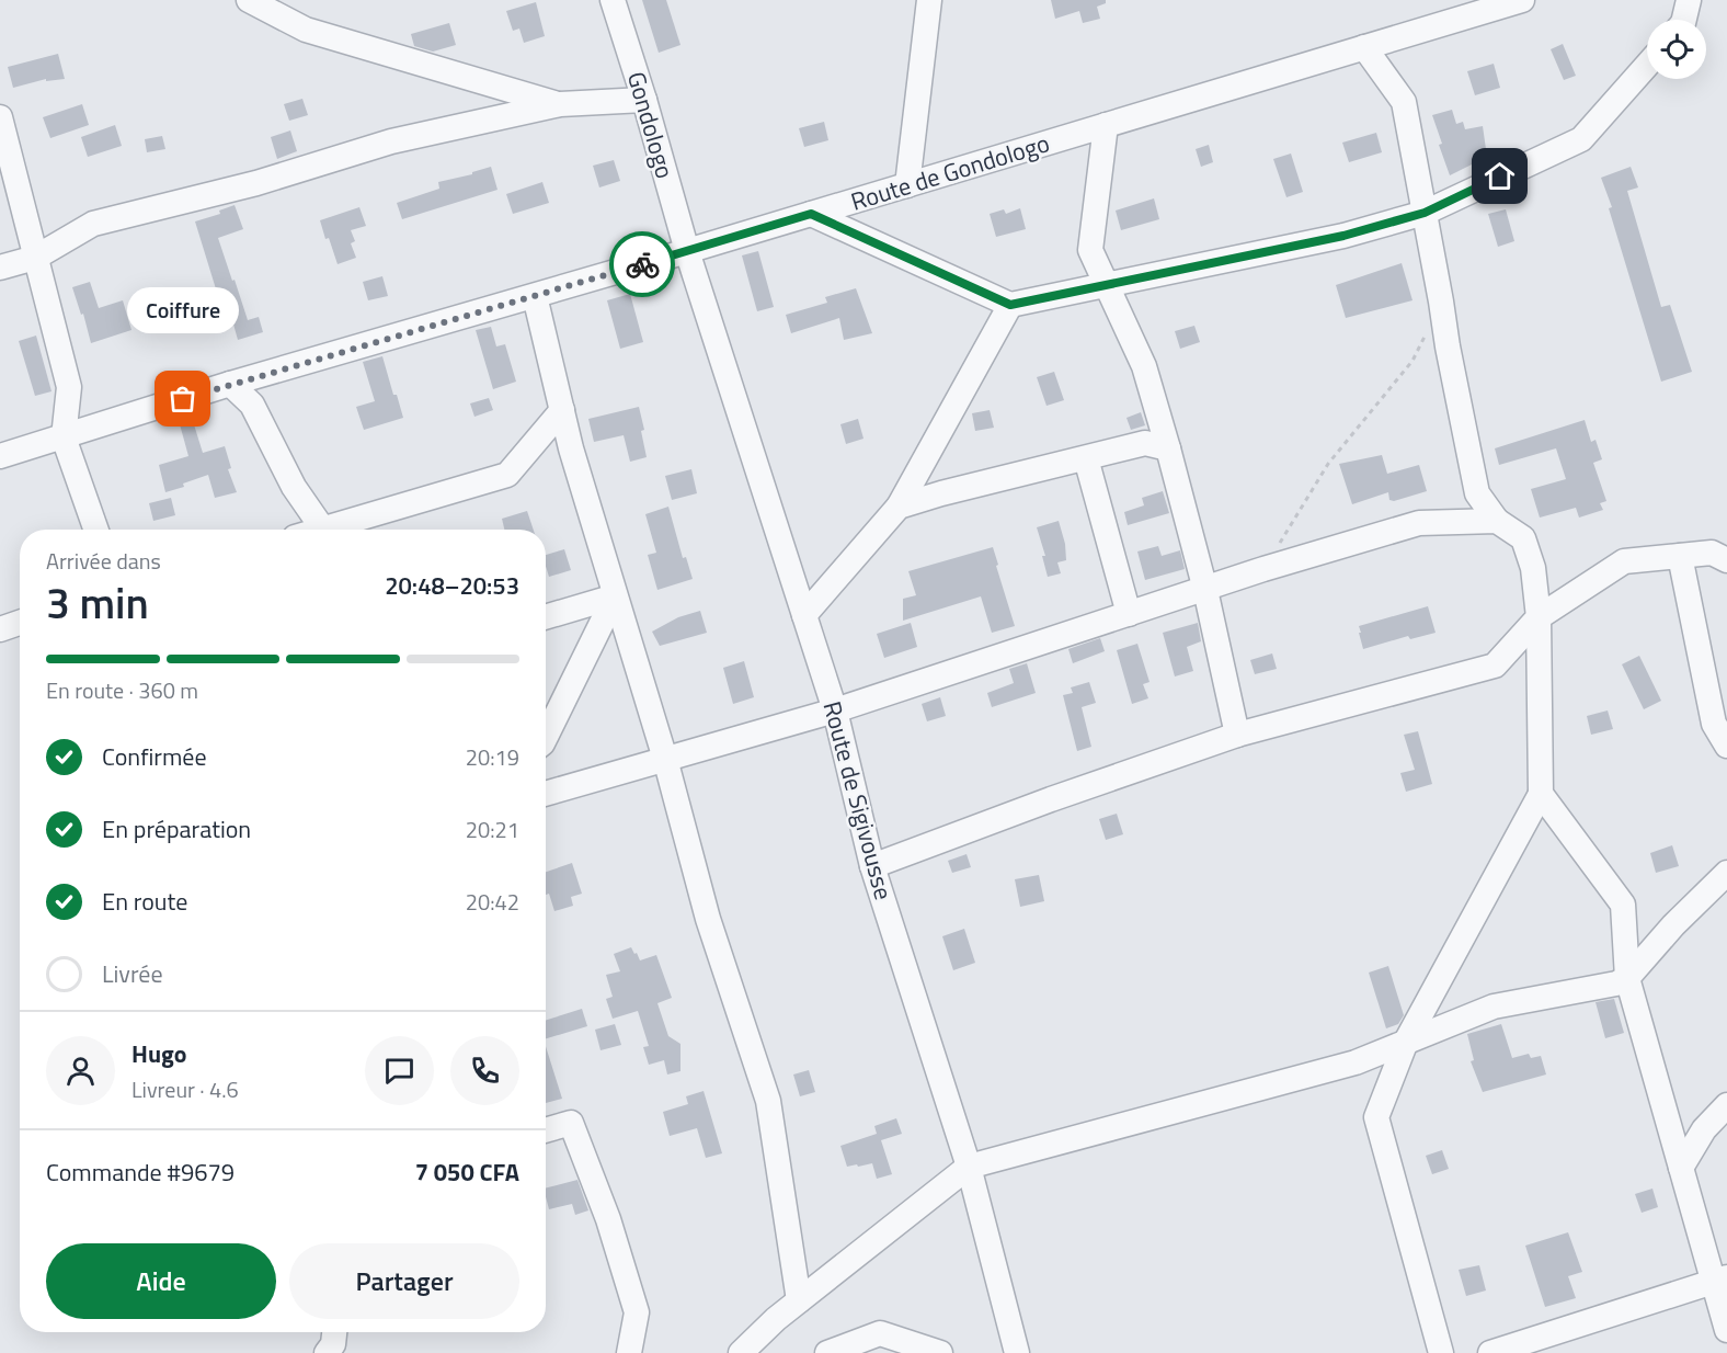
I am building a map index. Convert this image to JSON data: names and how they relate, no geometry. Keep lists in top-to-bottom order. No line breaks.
{"streets":{"street":["Gondologo","Route de Gondologo","Route de Sigivousse"]},"crossings":[["Gondologo","Route de Gondologo"],["Gondologo","Route de Sigivousse"],["Route de Gondologo","Route de Sigivousse"]],"places":["Coiffure"],"page":{"bubble":"Coiffure","heading":["3 min","Arrivée dans","20:48–20:53"],"panel":["Hugo","Livreur · 4.6","Commande #9679","7 050 CFA"],"bar":"En route · 360 m","list":[["Confirmée","20:19"],["En préparation","20:21"],["En route","20:42"],"Livrée"],"buttons":["Aide","Partager"]}}
